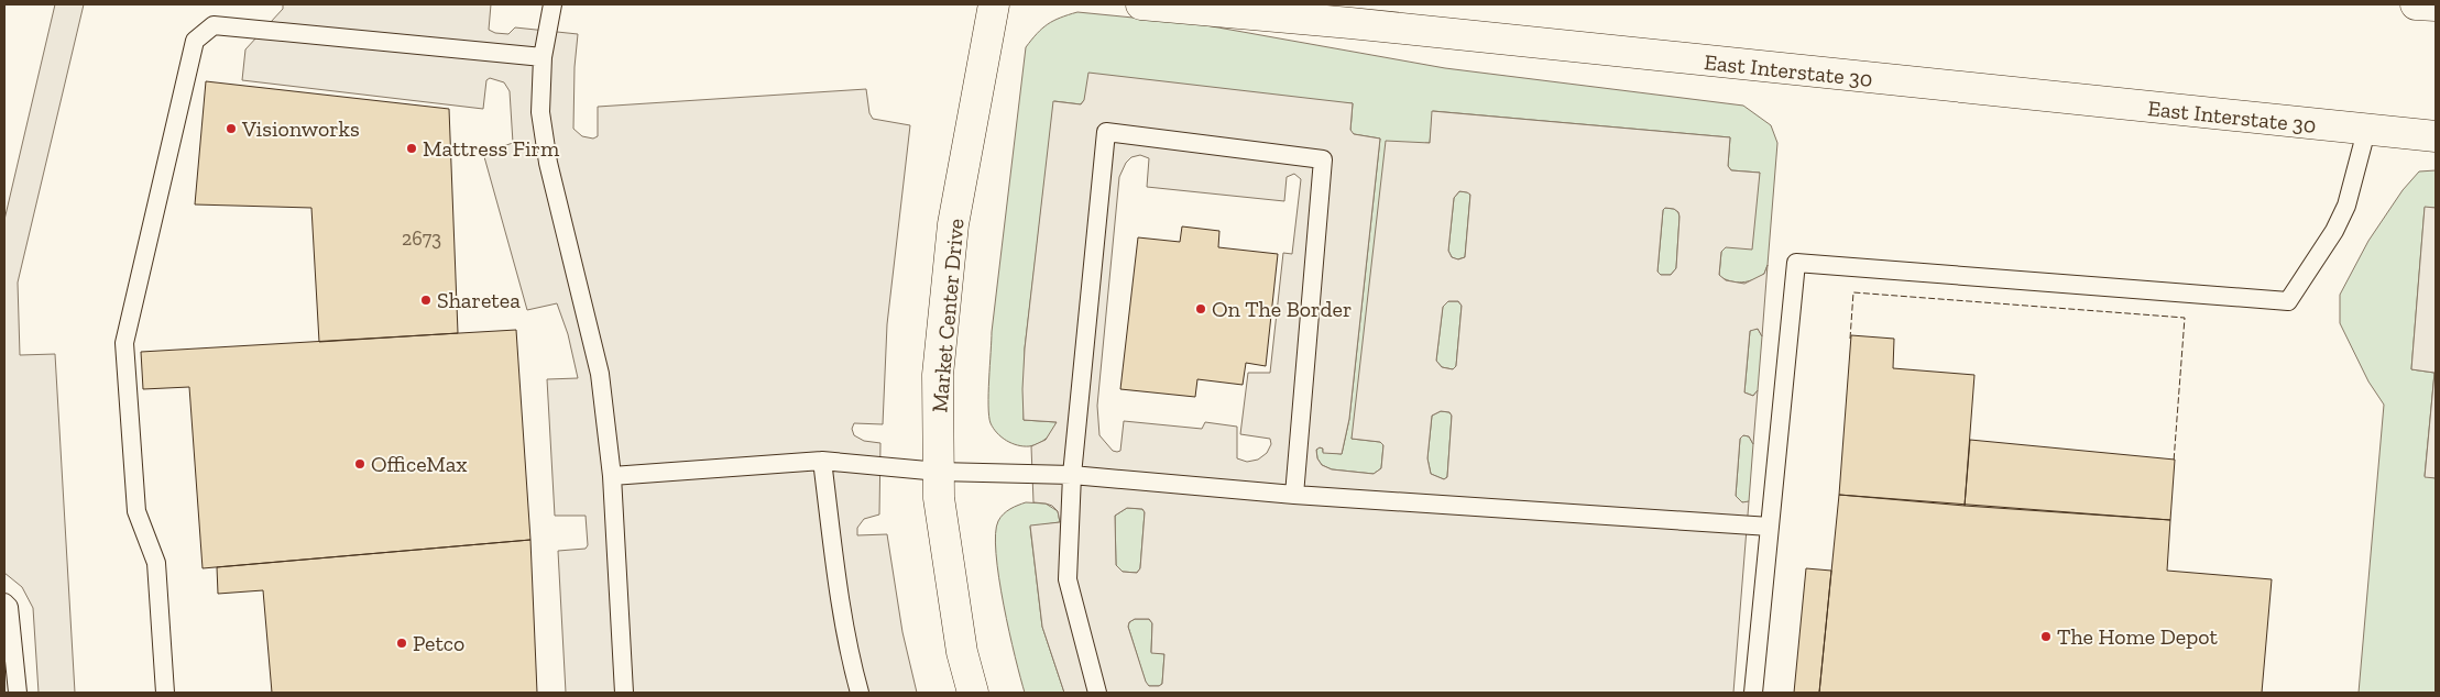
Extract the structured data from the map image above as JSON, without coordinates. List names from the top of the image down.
{
  "streets": {
    "main road": ["East Interstate 30", "Market Center Drive"]
  },
  "places": [
    "Visionworks",
    "Mattress Firm",
    "Sharetea",
    "On The Border",
    "OfficeMax",
    "The Home Depot",
    "Petco"
  ],
  "house_numbers": ["2673"]
}
